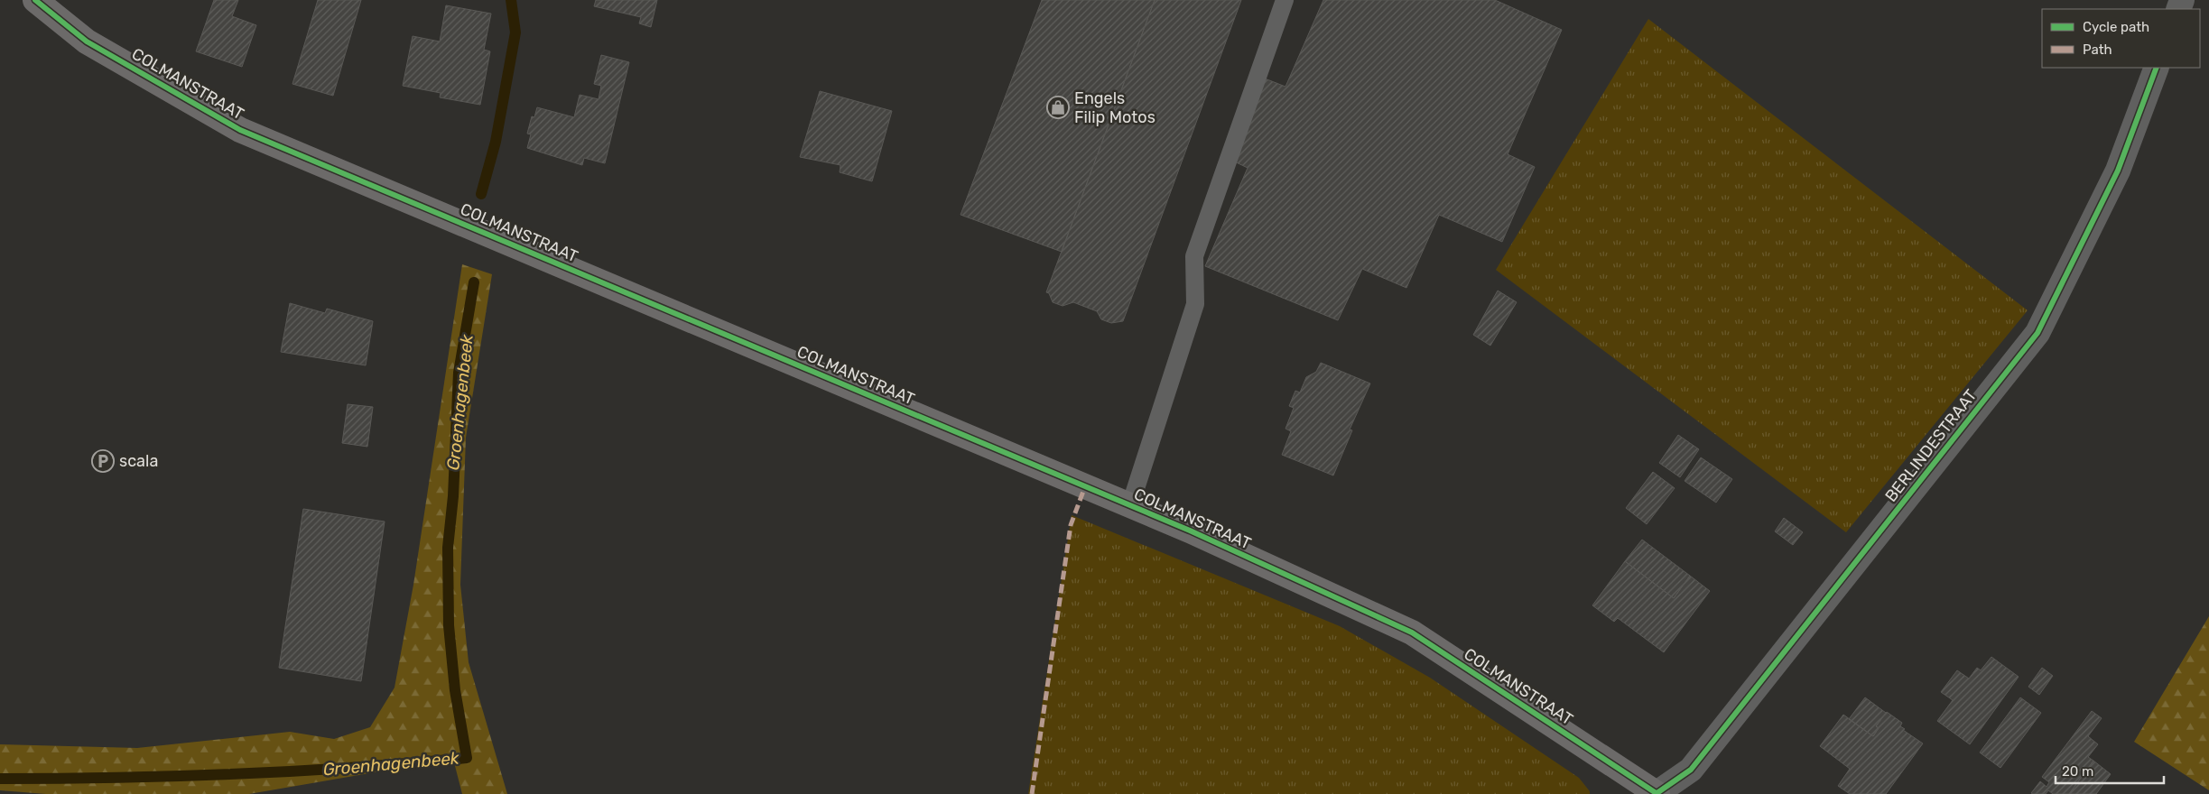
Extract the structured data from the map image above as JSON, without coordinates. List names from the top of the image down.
{
  "streets": {
    "main road": ["COLMANSTRAAT"],
    "street": ["BERLINDESTRAAT"]
  },
  "crossings": [
    ["COLMANSTRAAT", "BERLINDESTRAAT"]
  ],
  "water": ["Groenhagenbeek"],
  "places": {
    "shop": ["Engels Filip Motos"],
    "parking": ["scala"]
  },
  "legend": ["Cycle path", "Path"],
  "scale_bar": "20 m"
}
